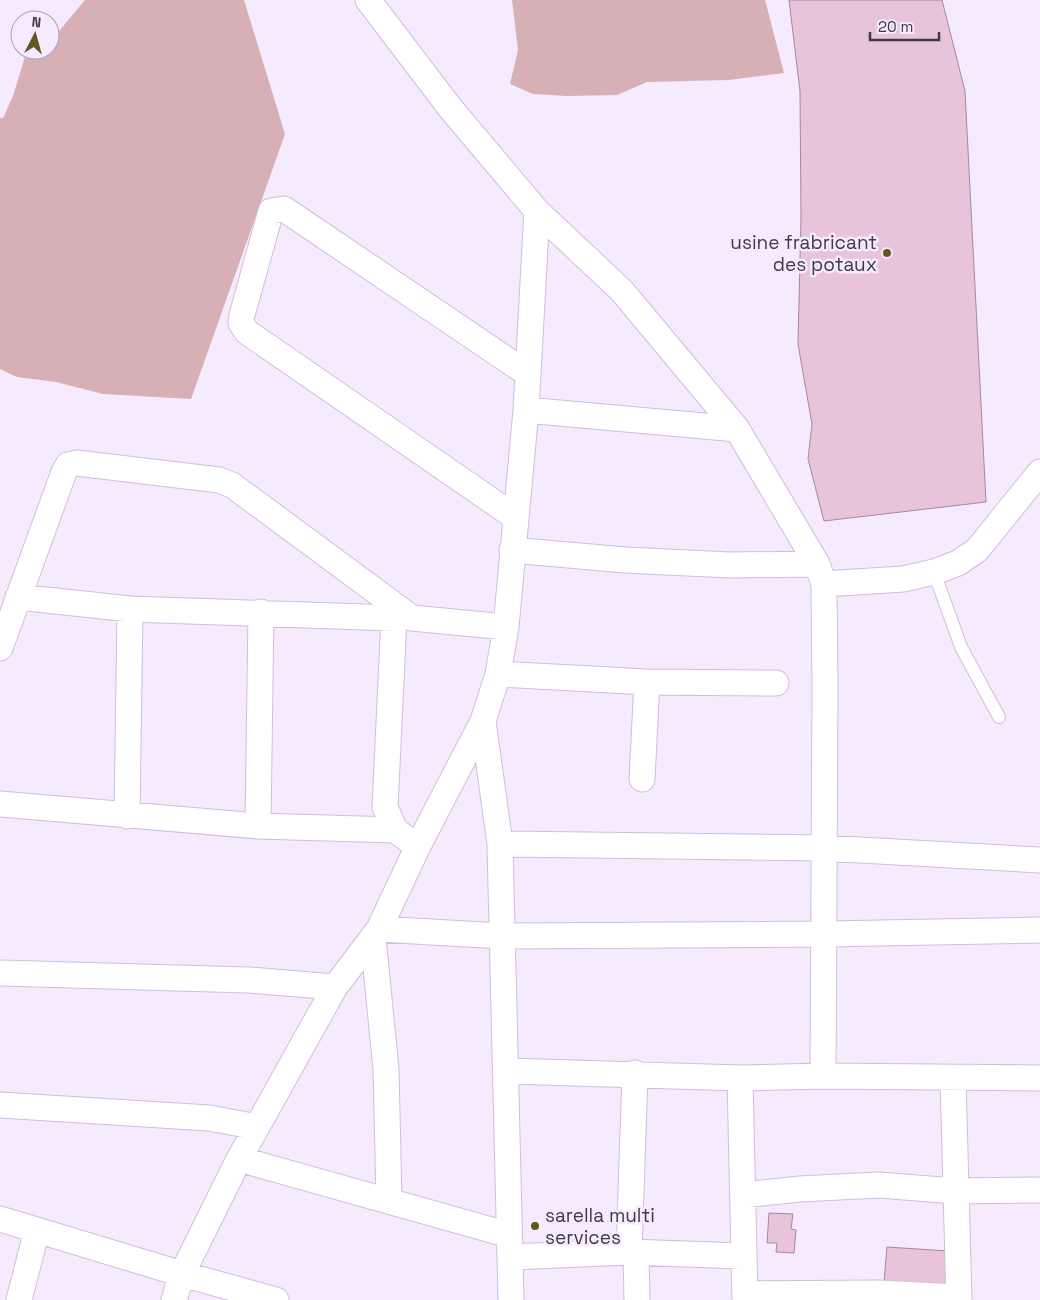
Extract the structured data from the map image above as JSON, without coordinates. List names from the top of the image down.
{
  "places": ["usine frabricant des potaux", "sarella multi services"],
  "scale_bar": "20 m",
  "north": "top"
}
